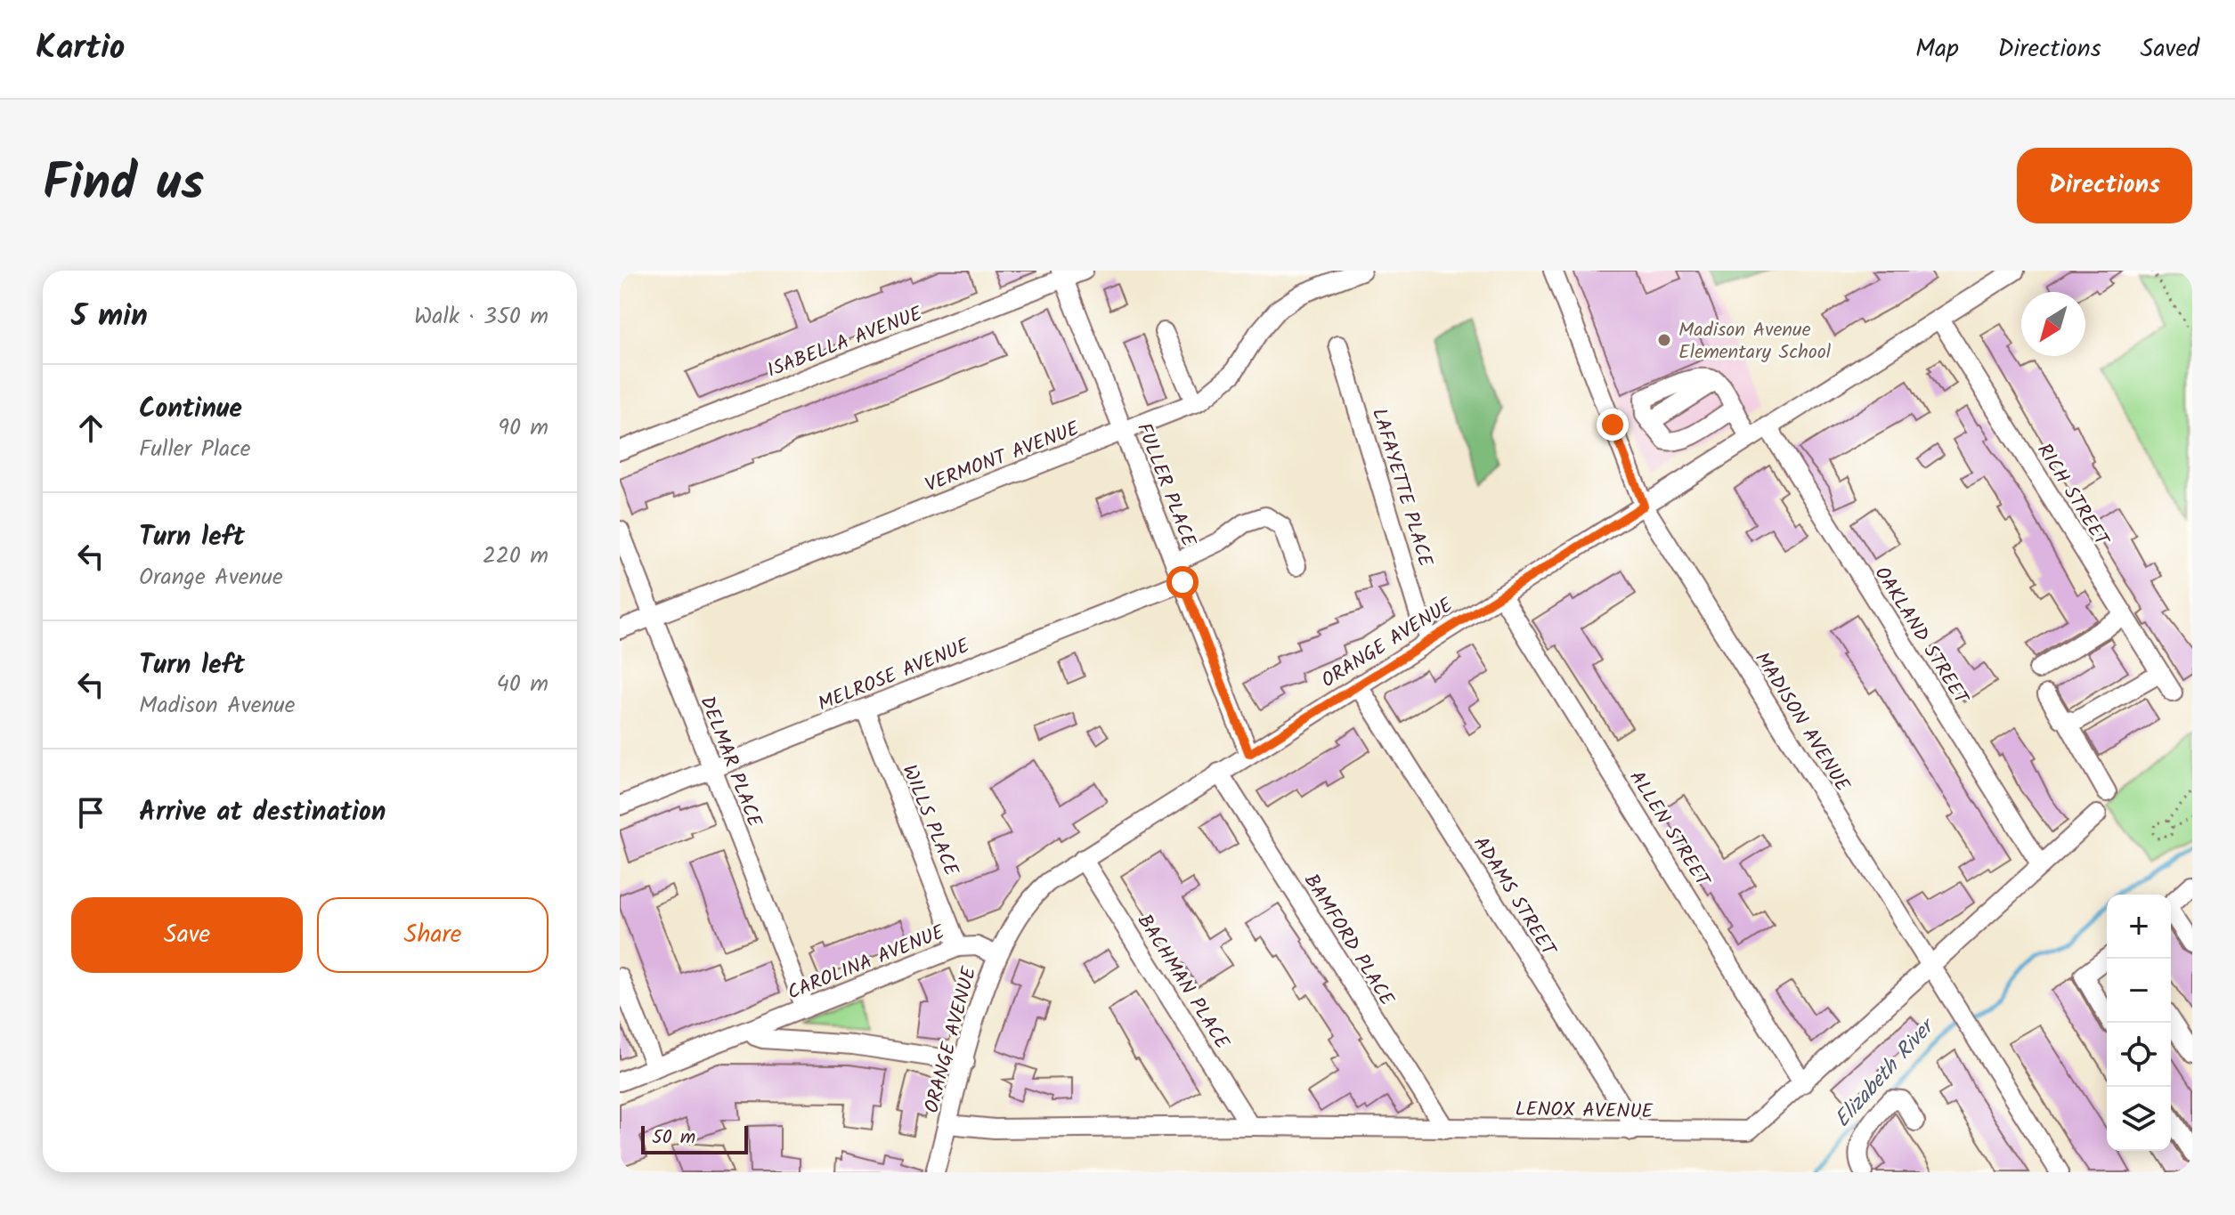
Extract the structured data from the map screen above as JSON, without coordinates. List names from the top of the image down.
{
  "streets": {
    "street": [
      "ISABELLA AVENUE",
      "VERMONT AVENUE",
      "FULLER PLACE",
      "LAFAYETTE PLACE",
      "RICH STREET",
      "OAKLAND STREET",
      "ORANGE AVENUE",
      "MELROSE AVENUE",
      "MADISON AVENUE",
      "DELMAR PLACE",
      "WILLS PLACE",
      "ALLEN STREET",
      "ADAMS STREET",
      "BAMFORD PLACE",
      "CAROLINA AVENUE",
      "BACHMAN PLACE",
      "LENOX AVENUE"
    ]
  },
  "crossings": [
    ["ISABELLA AVENUE", "FULLER PLACE"],
    ["VERMONT AVENUE", "FULLER PLACE"],
    ["VERMONT AVENUE", "DELMAR PLACE"],
    ["FULLER PLACE", "ORANGE AVENUE"],
    ["FULLER PLACE", "MELROSE AVENUE"],
    ["LAFAYETTE PLACE", "ORANGE AVENUE"],
    ["RICH STREET", "ORANGE AVENUE"],
    ["OAKLAND STREET", "ORANGE AVENUE"],
    ["OAKLAND STREET", "LENOX AVENUE"],
    ["ORANGE AVENUE", "MADISON AVENUE"],
    ["ORANGE AVENUE", "ALLEN STREET"],
    ["ORANGE AVENUE", "ADAMS STREET"],
    ["ORANGE AVENUE", "BAMFORD PLACE"],
    ["ORANGE AVENUE", "CAROLINA AVENUE"],
    ["ORANGE AVENUE", "BACHMAN PLACE"],
    ["ORANGE AVENUE", "LENOX AVENUE"],
    ["MELROSE AVENUE", "DELMAR PLACE"],
    ["MELROSE AVENUE", "WILLS PLACE"],
    ["MADISON AVENUE", "LENOX AVENUE"],
    ["DELMAR PLACE", "CAROLINA AVENUE"],
    ["WILLS PLACE", "CAROLINA AVENUE"],
    ["ALLEN STREET", "LENOX AVENUE"],
    ["ADAMS STREET", "LENOX AVENUE"],
    ["BAMFORD PLACE", "LENOX AVENUE"],
    ["BACHMAN PLACE", "LENOX AVENUE"]
  ],
  "water": ["Elizabeth River"],
  "places": ["Madison Avenue Elementary School"],
  "scale_bar": "50 m",
  "north": "bottom left",
  "page": {
    "header": "Kartio",
    "nav": ["Map", "Directions", "Saved"],
    "title": "Find us",
    "buttons": [
      "Directions",
      ["Save", "Share"]
    ],
    "heading": ["5 min", "Walk · 350 m"],
    "list": [
      ["Continue", "Fuller Place", "90 m"],
      ["Turn left", "Orange Avenue", "220 m"],
      ["Turn left", "Madison Avenue", "40 m"],
      "Arrive at destination"
    ],
    "map_buttons": ["+", "−"],
    "scale": "50 m"
  }
}
